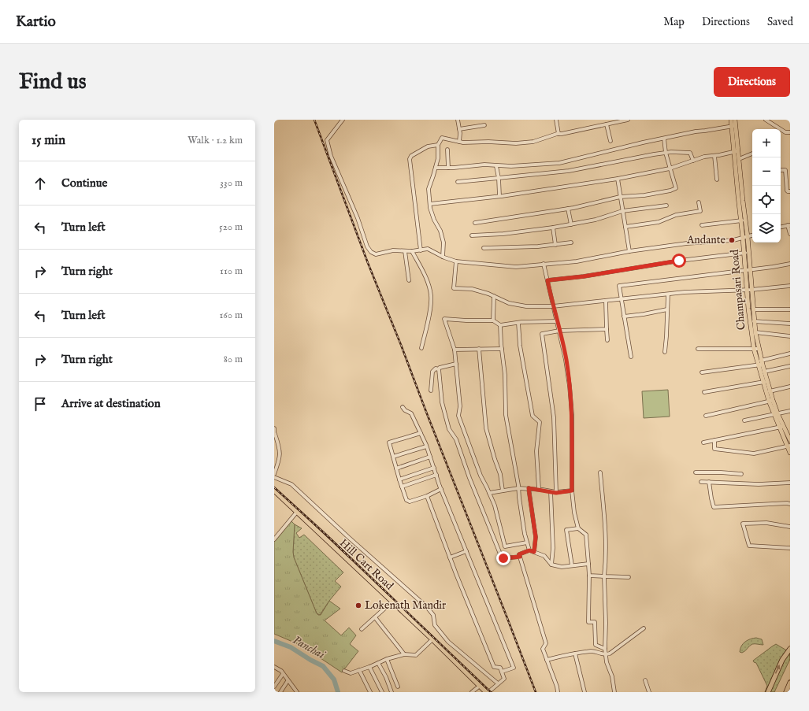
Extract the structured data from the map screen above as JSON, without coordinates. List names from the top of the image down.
{
  "streets": {
    "highway": ["Hill Cart Road"],
    "main road": ["Champasari Road"]
  },
  "water": ["Panchai"],
  "places": ["Andante", "Lokenath Mandir"],
  "page": {
    "header": "Kartio",
    "nav": ["Map", "Directions", "Saved"],
    "buttons": "Directions",
    "title": "Find us",
    "heading": ["15 min", "Walk · 1.2 km"],
    "map_buttons": ["+", "−"],
    "list": [
      ["Continue", "330 m"],
      ["Turn left", "520 m"],
      ["Turn right", "110 m"],
      ["Turn left", "160 m"],
      ["Turn right", "80 m"],
      "Arrive at destination"
    ]
  }
}
